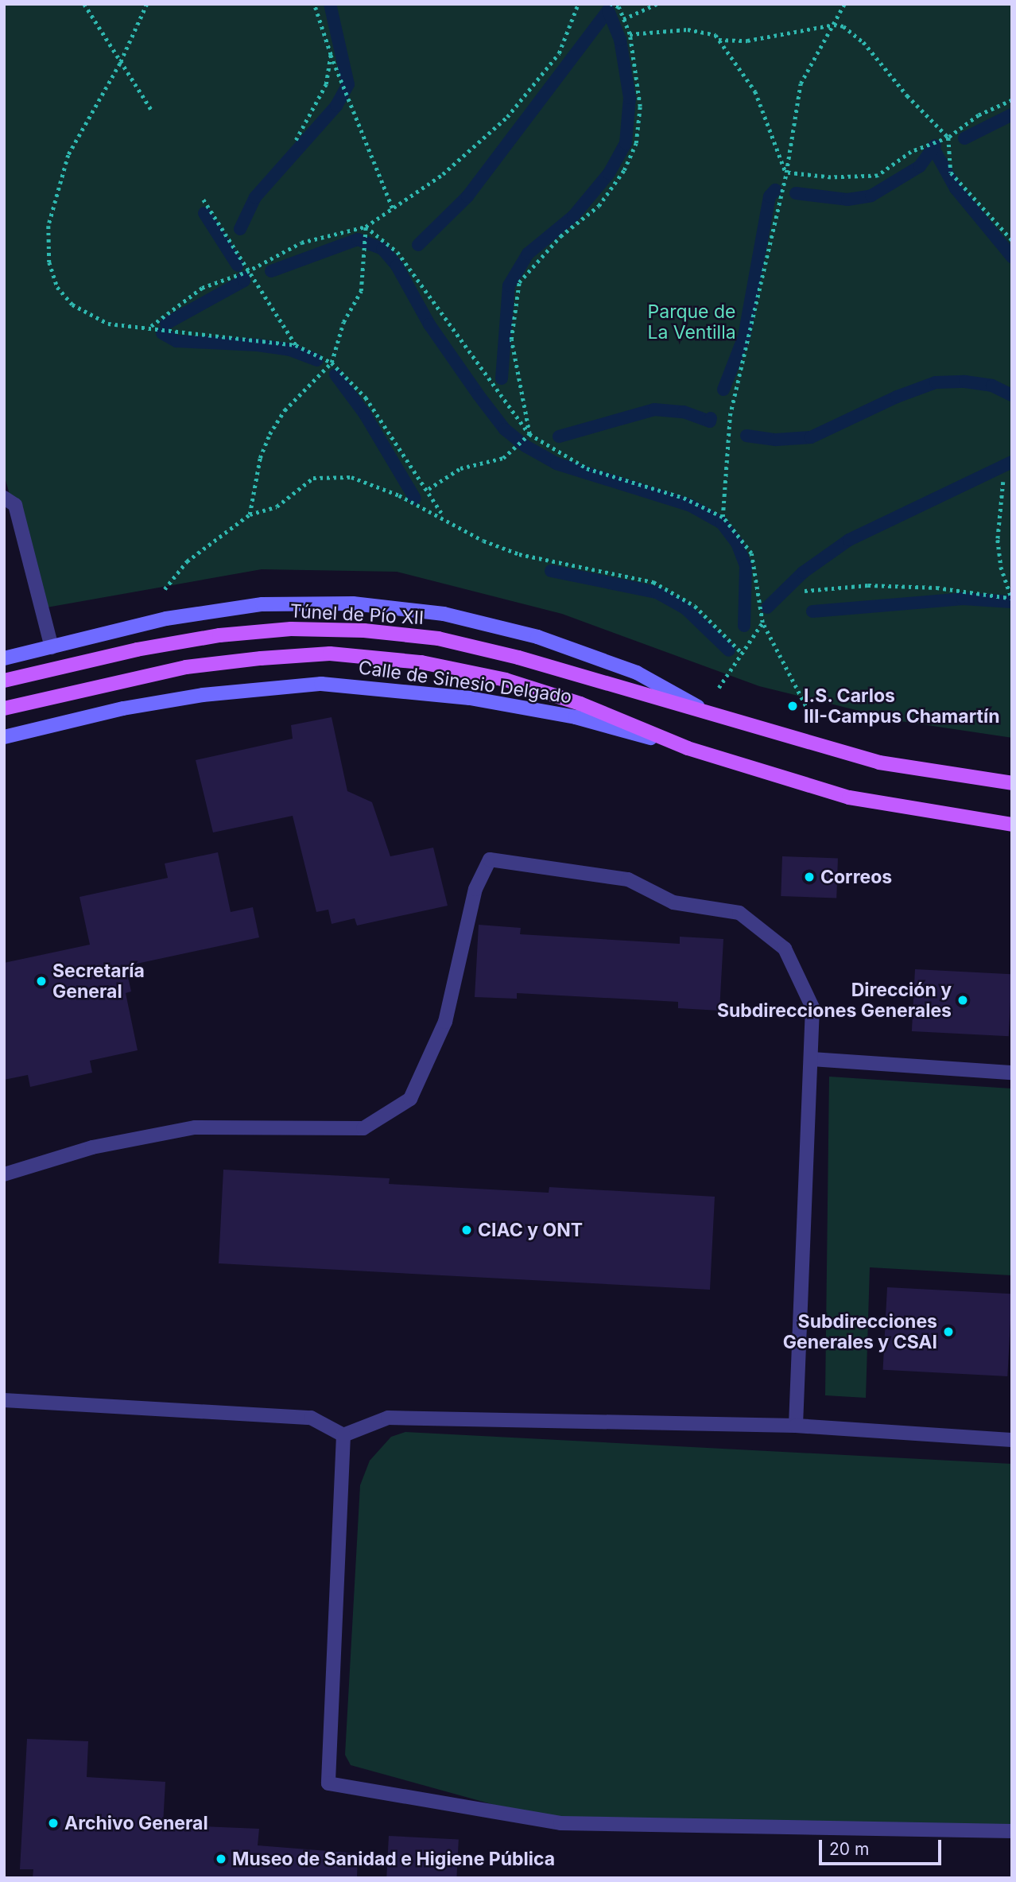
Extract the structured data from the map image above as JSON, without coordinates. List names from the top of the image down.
{
  "streets": {
    "main road": ["Túnel de Pío XII", "Calle de Sinesio Delgado"]
  },
  "parks": ["Parque de La Ventilla"],
  "places": [
    "I.S. Carlos III-Campus Chamartín",
    "Correos",
    "Secretaría General",
    "Dirección y Subdirecciones Generales",
    "CIAC y ONT",
    "Subdirecciones Generales y CSAI",
    "Archivo General",
    "Museo de Sanidad e Higiene Pública"
  ],
  "scale_bar": "20 m"
}
